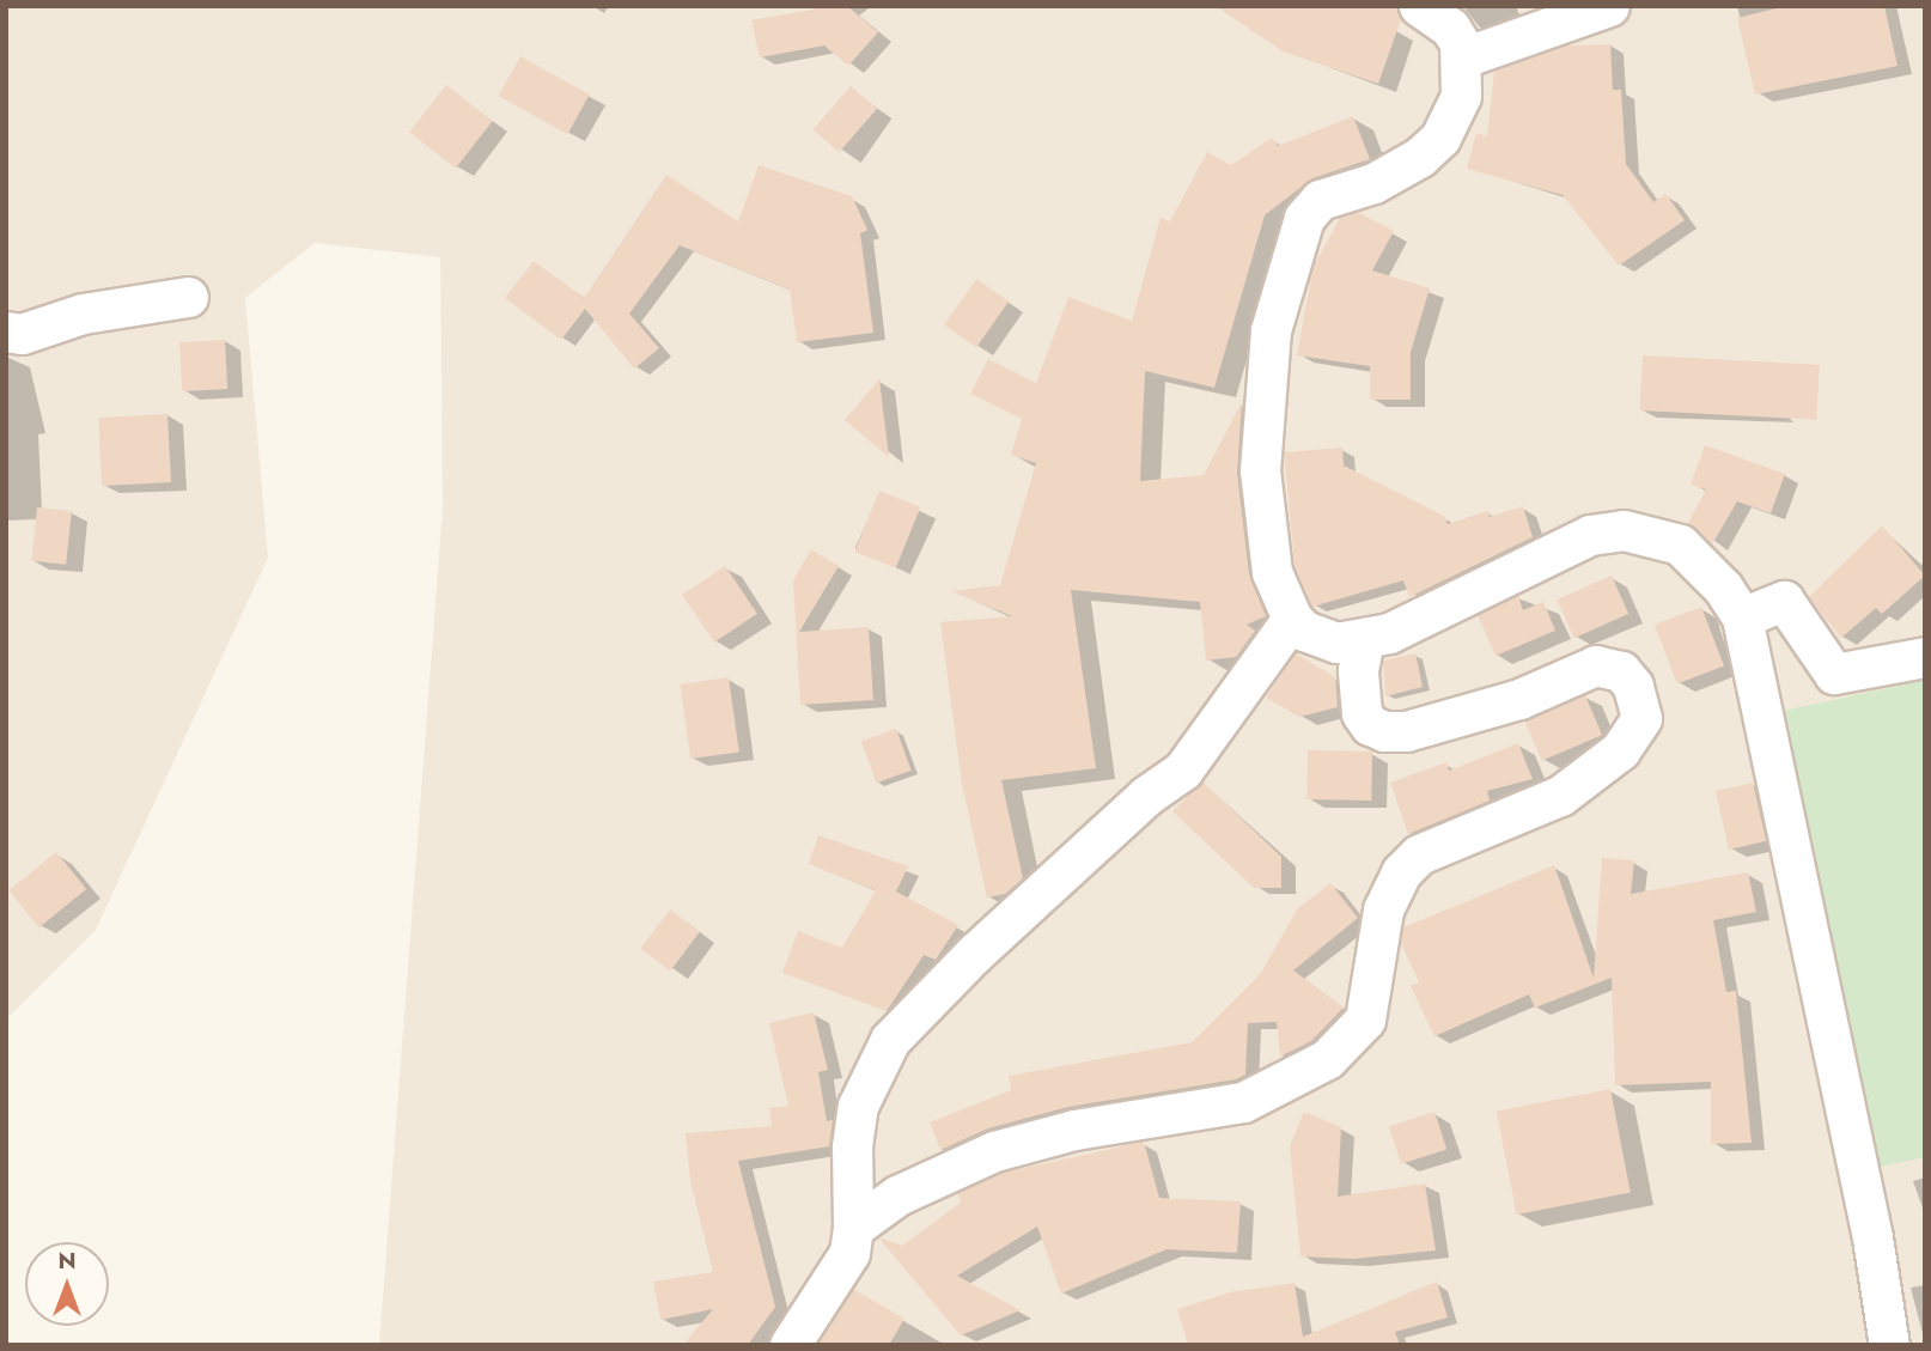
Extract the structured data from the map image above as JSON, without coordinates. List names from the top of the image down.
{
  "north": "top"
}
